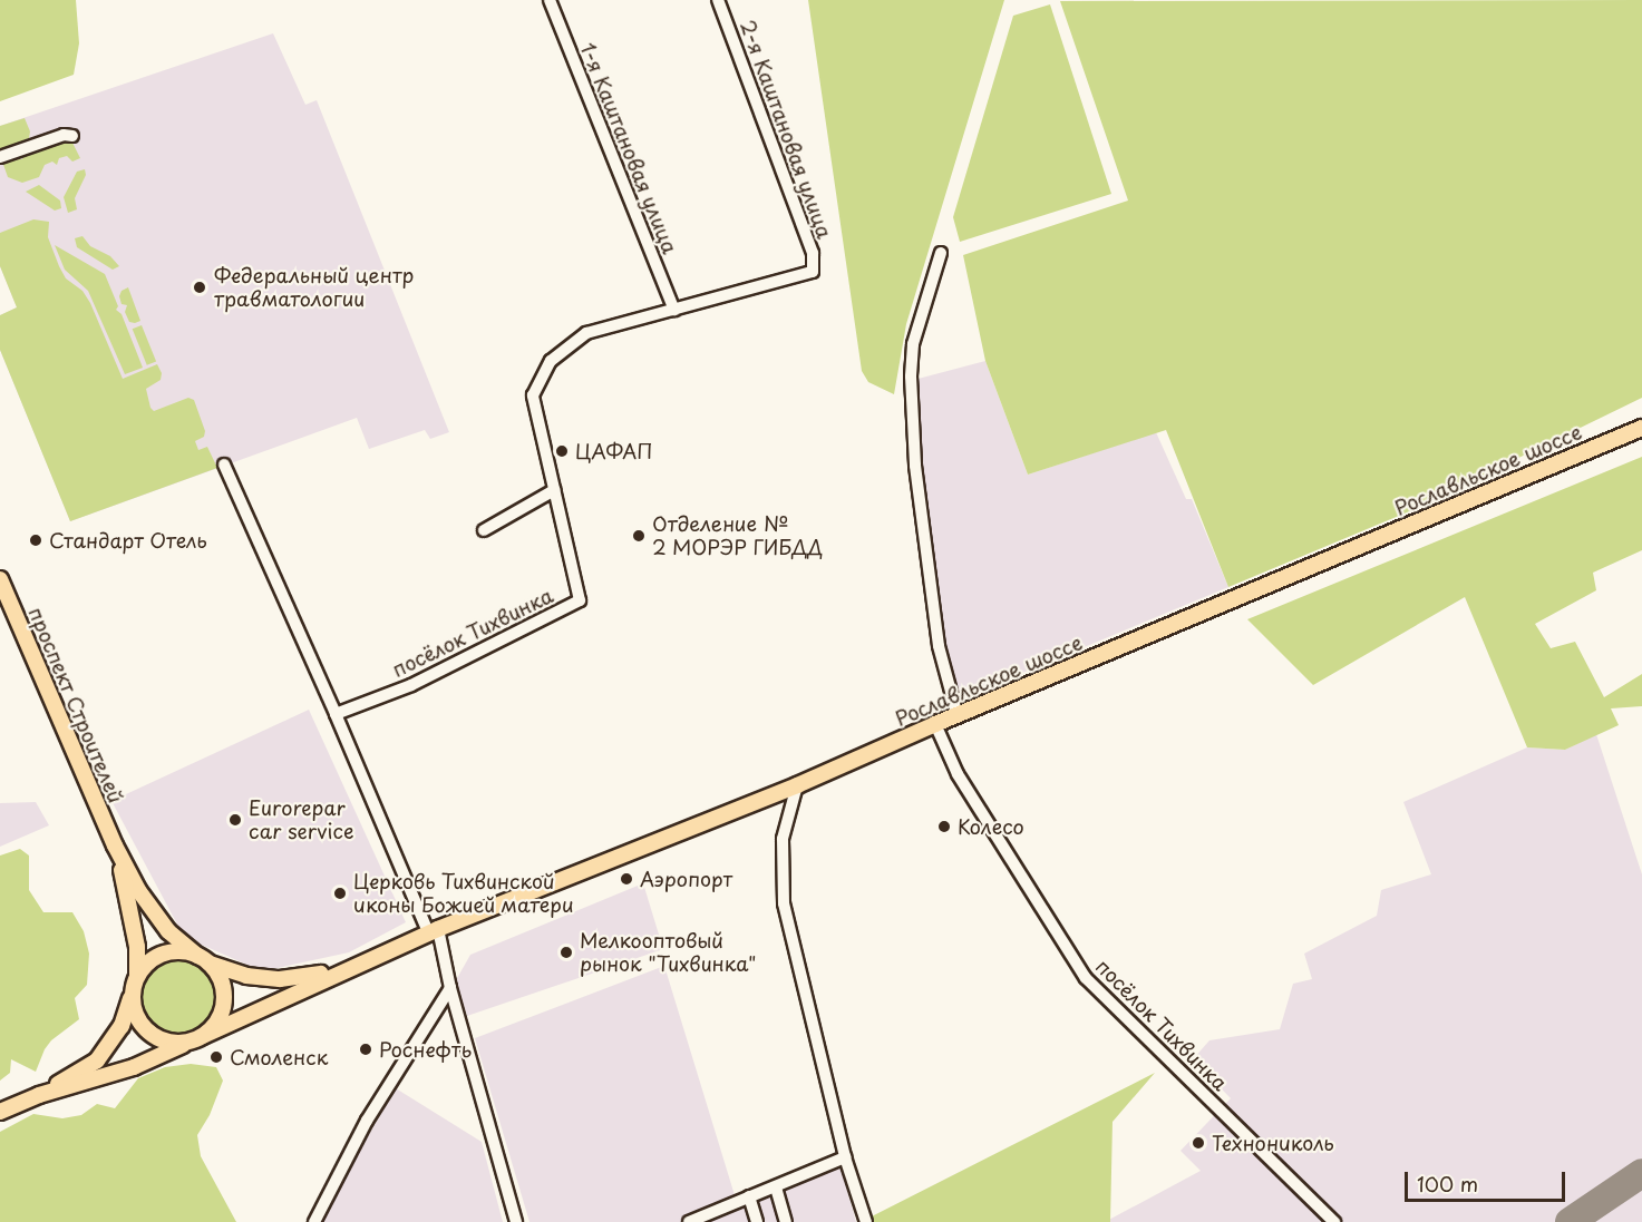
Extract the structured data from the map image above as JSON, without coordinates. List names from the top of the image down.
{
  "streets": {
    "main road": ["Рославльское шоссе", "проспект Строителей"],
    "street": ["2-я Каштановая улица", "1-я Каштановая улица", "посёлок Тихвинка"]
  },
  "crossings": [
    ["2-я Каштановая улица", "посёлок Тихвинка"],
    ["1-я Каштановая улица", "посёлок Тихвинка"],
    ["Рославльское шоссе", "посёлок Тихвинка"],
    ["Рославльское шоссе", "проспект Строителей"]
  ],
  "places": [
    "Федеральный центр травматологии",
    "ЦАФАП",
    "Отделение № 2 МОРЭР ГИБДД",
    "Стандарт Отель",
    "Eurorepar car service",
    "Колесо",
    "Аэропорт",
    "Церковь Тихвинской иконы Божией матери",
    "Мелкооптовый рынок \"Тихвинка\"",
    "Роснефть",
    "Смоленск",
    "Технониколь"
  ],
  "scale_bar": "100 m"
}
